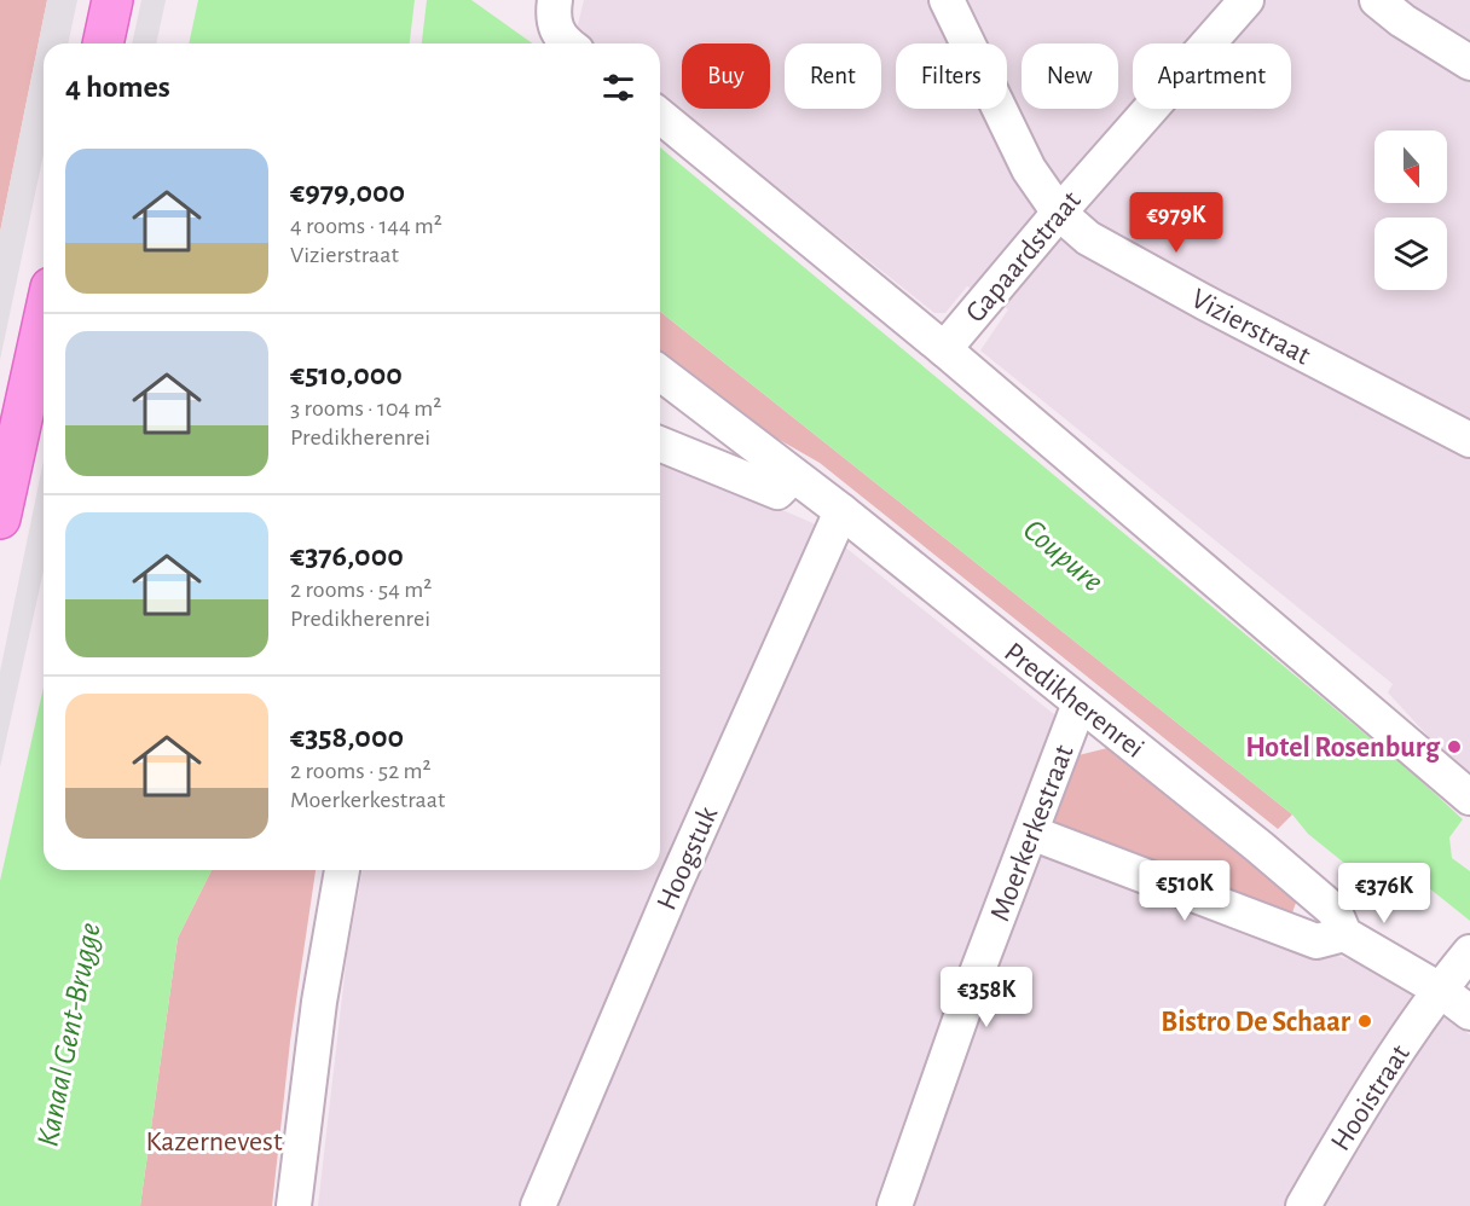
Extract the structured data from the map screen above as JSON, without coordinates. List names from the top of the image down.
{
  "streets": {
    "street": [
      "Gapaardstraat",
      "Vizierstraat",
      "Predikherenrei",
      "Moerkerkestraat",
      "Hoogstuk",
      "Hooistraat"
    ]
  },
  "crossings": [
    ["Gapaardstraat", "Vizierstraat"],
    ["Predikherenrei", "Moerkerkestraat"],
    ["Predikherenrei", "Hoogstuk"],
    ["Predikherenrei", "Hooistraat"]
  ],
  "water": ["Coupure", "Kanaal Gent-Brugge"],
  "parks": ["Kazernevest"],
  "places": ["Hotel Rosenburg", "Bistro De Schaar"],
  "north": "bottom",
  "page": {
    "chip": [
      "Buy",
      "Rent",
      "Filters",
      "New",
      "Apartment"
    ],
    "heading": "4 homes",
    "list": [
      {
        "name": "€979,000",
        "note": "4 rooms · 144 m² · Vizierstraat"
      },
      {
        "name": "€510,000",
        "note": "3 rooms · 104 m² · Predikherenrei"
      },
      {
        "name": "€376,000",
        "note": "2 rooms · 54 m² · Predikherenrei"
      },
      {
        "name": "€358,000",
        "note": "2 rooms · 52 m² · Moerkerkestraat"
      }
    ],
    "price": [
      "€979K",
      "€510K",
      "€376K",
      "€358K"
    ]
  }
}
